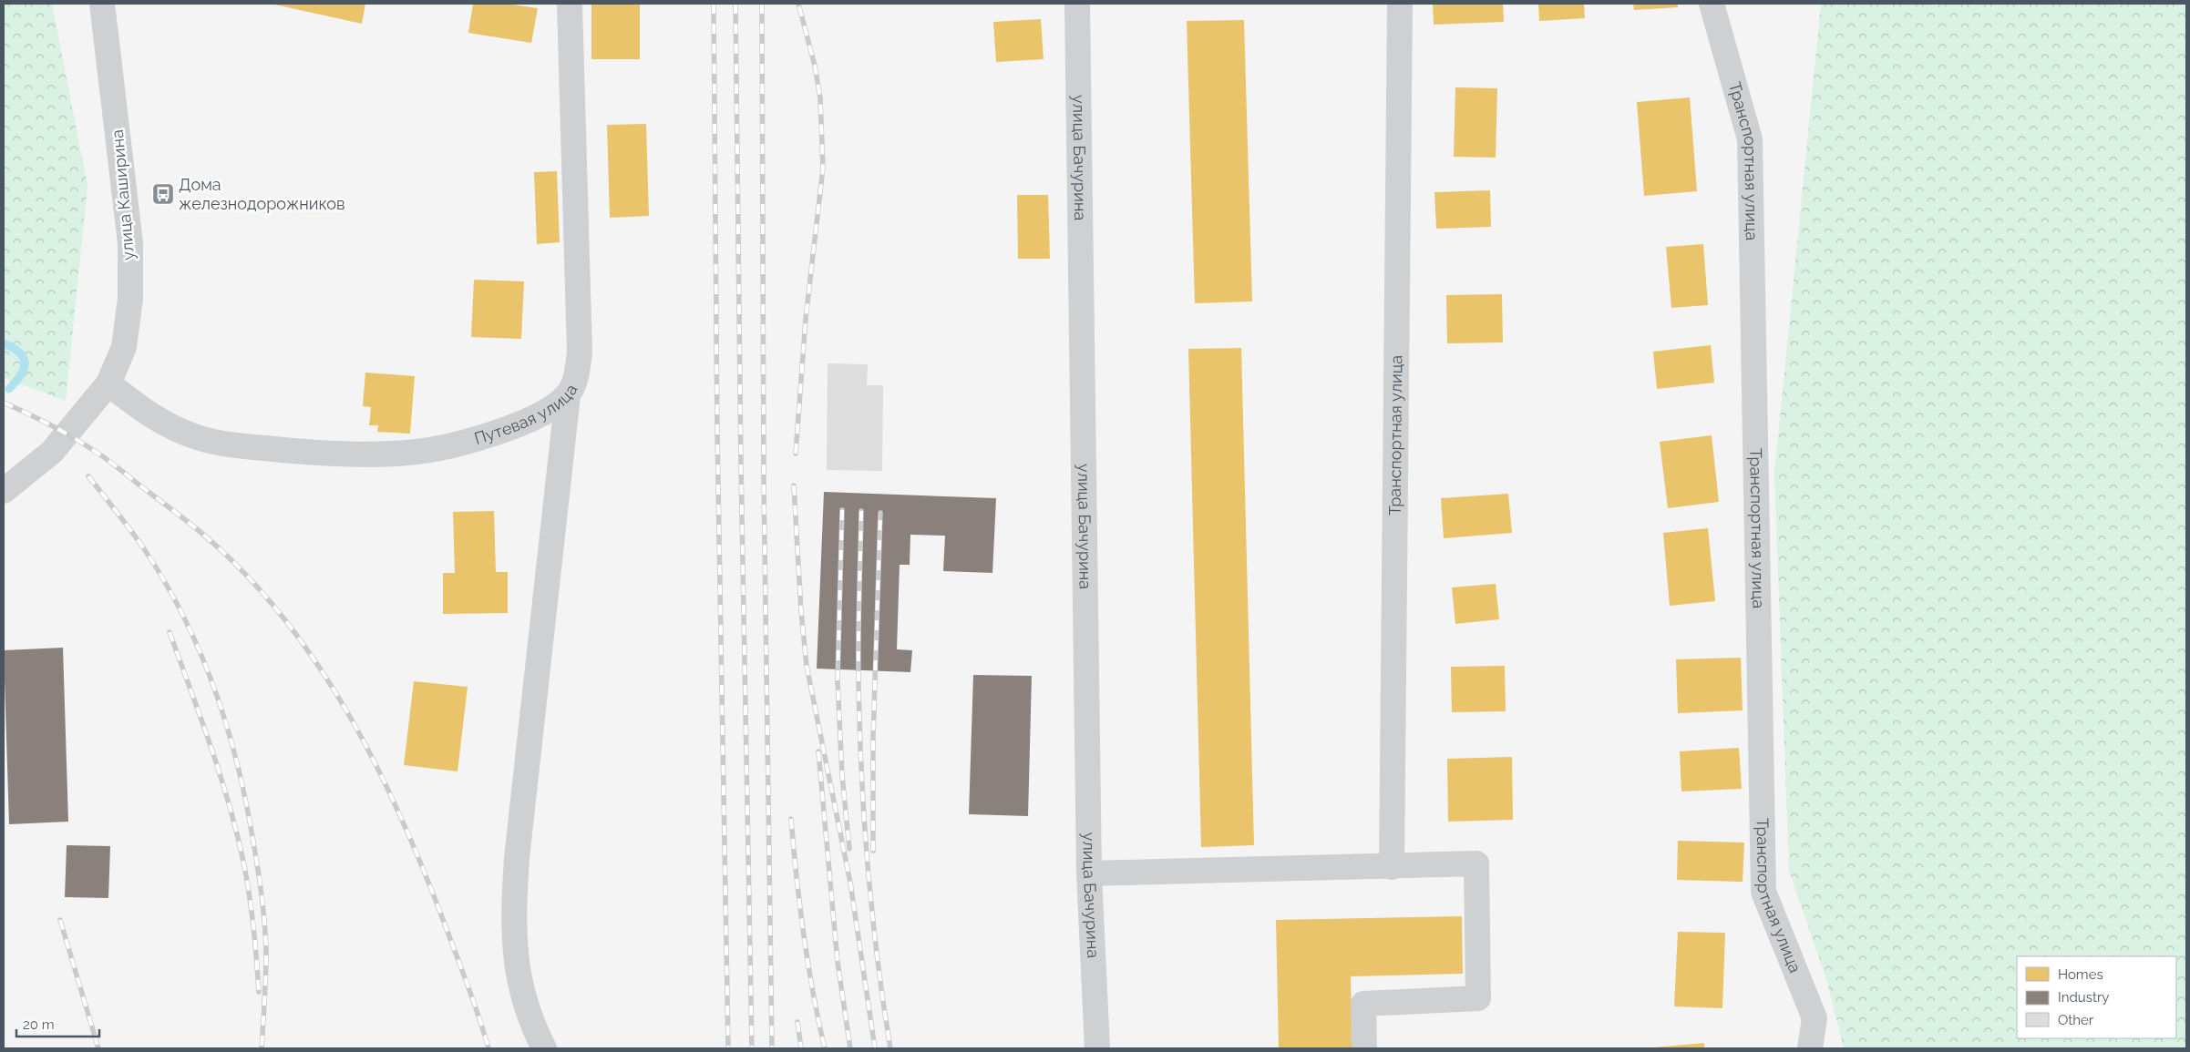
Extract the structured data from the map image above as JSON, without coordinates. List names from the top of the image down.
{
  "streets": {
    "street": [
      "улица Бачурина",
      "Транспортная улица",
      "улица Каширина",
      "Путевая улица"
    ]
  },
  "crossings": [
    ["улица Каширина", "Путевая улица"]
  ],
  "places": {
    "bus stop": ["Дома железнодорожников"]
  },
  "legend": ["Homes", "Industry", "Other"],
  "scale_bar": "20 m"
}
